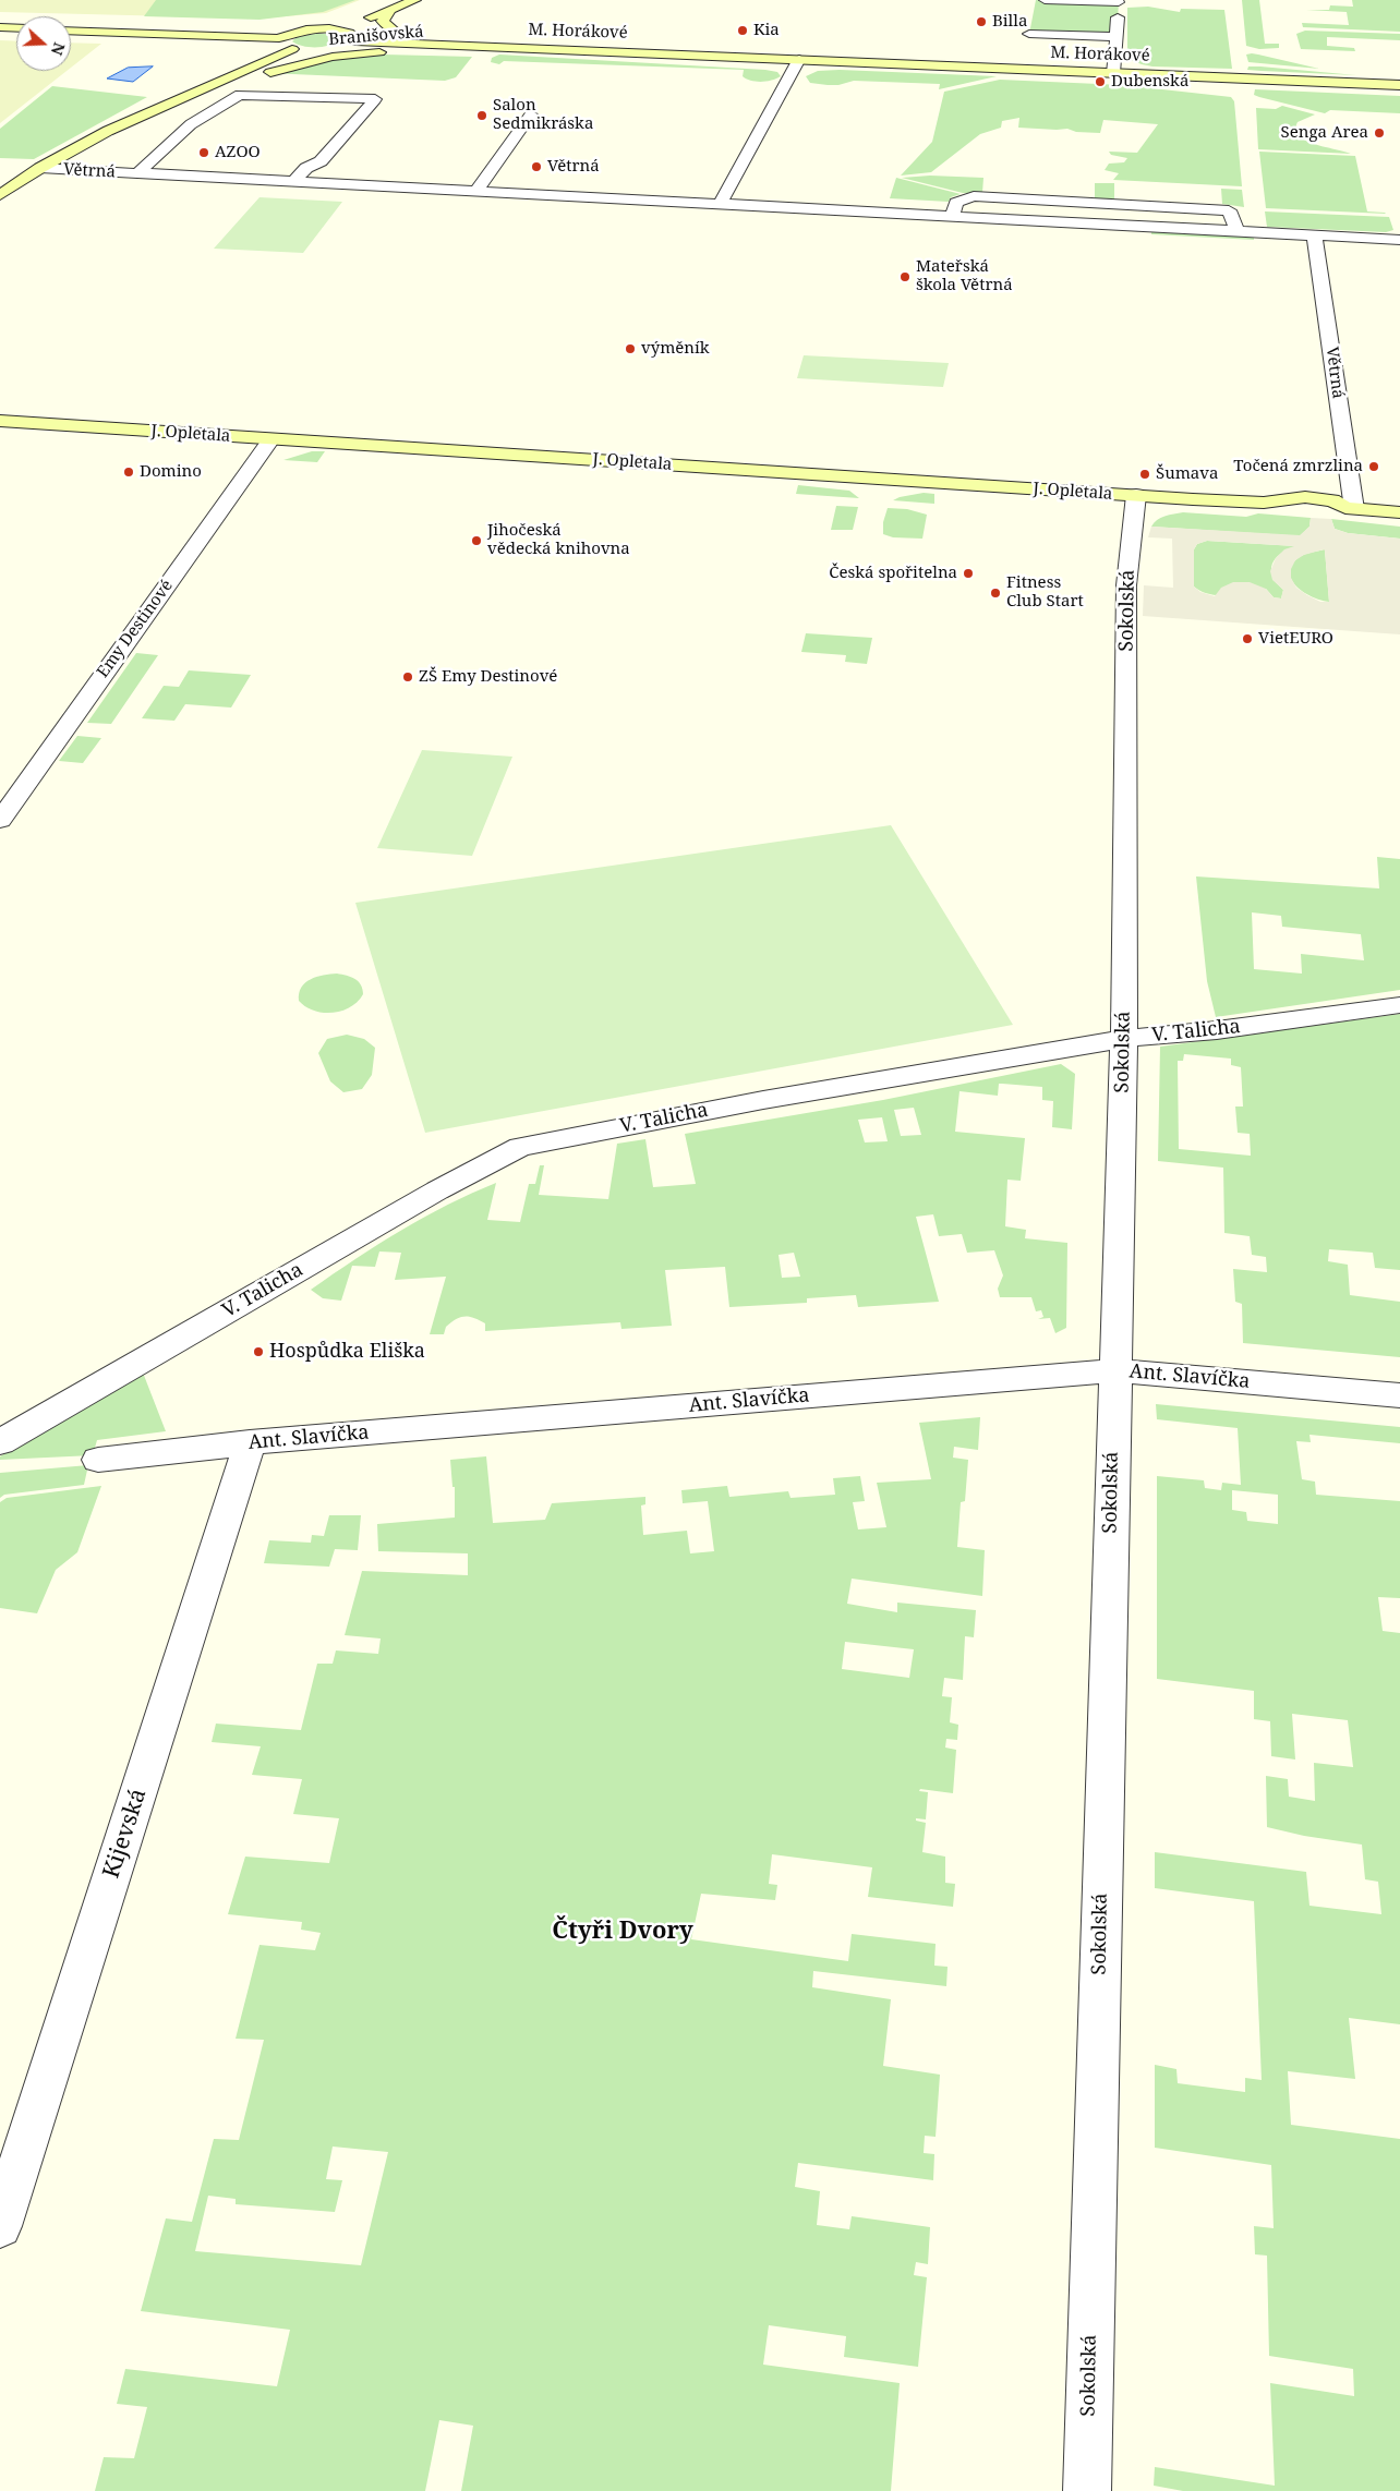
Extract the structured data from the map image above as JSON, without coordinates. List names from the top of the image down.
{
  "streets": {
    "street": [
      "M. Horákové",
      "Branišovská",
      "Větrná",
      "J. Opletala",
      "Sokolská",
      "Emy Destinové",
      "V. Talicha",
      "Ant. Slavíčka",
      "Kijevská"
    ]
  },
  "crossings": [
    ["M. Horákové", "Branišovská"],
    ["Branišovská", "Větrná"],
    ["Větrná", "J. Opletala"],
    ["J. Opletala", "Sokolská"],
    ["J. Opletala", "Emy Destinové"],
    ["Sokolská", "V. Talicha"],
    ["Sokolská", "Ant. Slavíčka"],
    ["Ant. Slavíčka", "Kijevská"]
  ],
  "districts": ["Čtyři Dvory"],
  "places": [
    "Billa",
    "Kia",
    "Dubenská",
    "Salon Sedmikráska",
    "Senga Area",
    "AZOO",
    "Větrná",
    "Mateřská škola Větrná",
    "výměník",
    "Točená zmrzlina",
    "Domino",
    "Šumava",
    "Jihočeská vědecká knihovna",
    "Česká spořitelna",
    "Fitness Club Start",
    "VietEURO",
    "ZŠ Emy Destinové",
    "Hospůdka Eliška"
  ],
  "north": "right"
}
